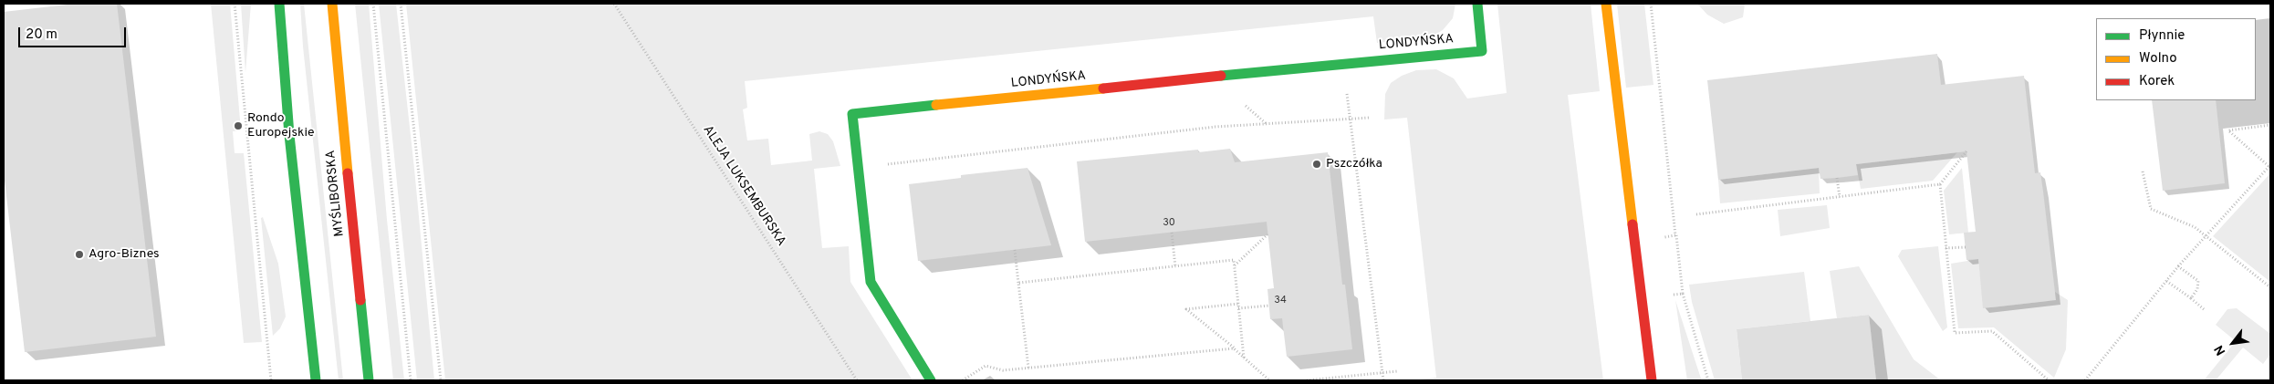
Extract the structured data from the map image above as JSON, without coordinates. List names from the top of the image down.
{
  "streets": {
    "street": ["LONDYŃSKA", "MYŚLIBORSKA"],
    "path": ["ALEJA LUKSEMBURSKA"]
  },
  "places": ["Rondo Europejskie", "Pszczółka", "Agro-Biznes"],
  "house_numbers": ["30", "34"],
  "legend": ["Płynnie", "Wolno", "Korek"],
  "scale_bar": "20 m",
  "north": "bottom left"
}
